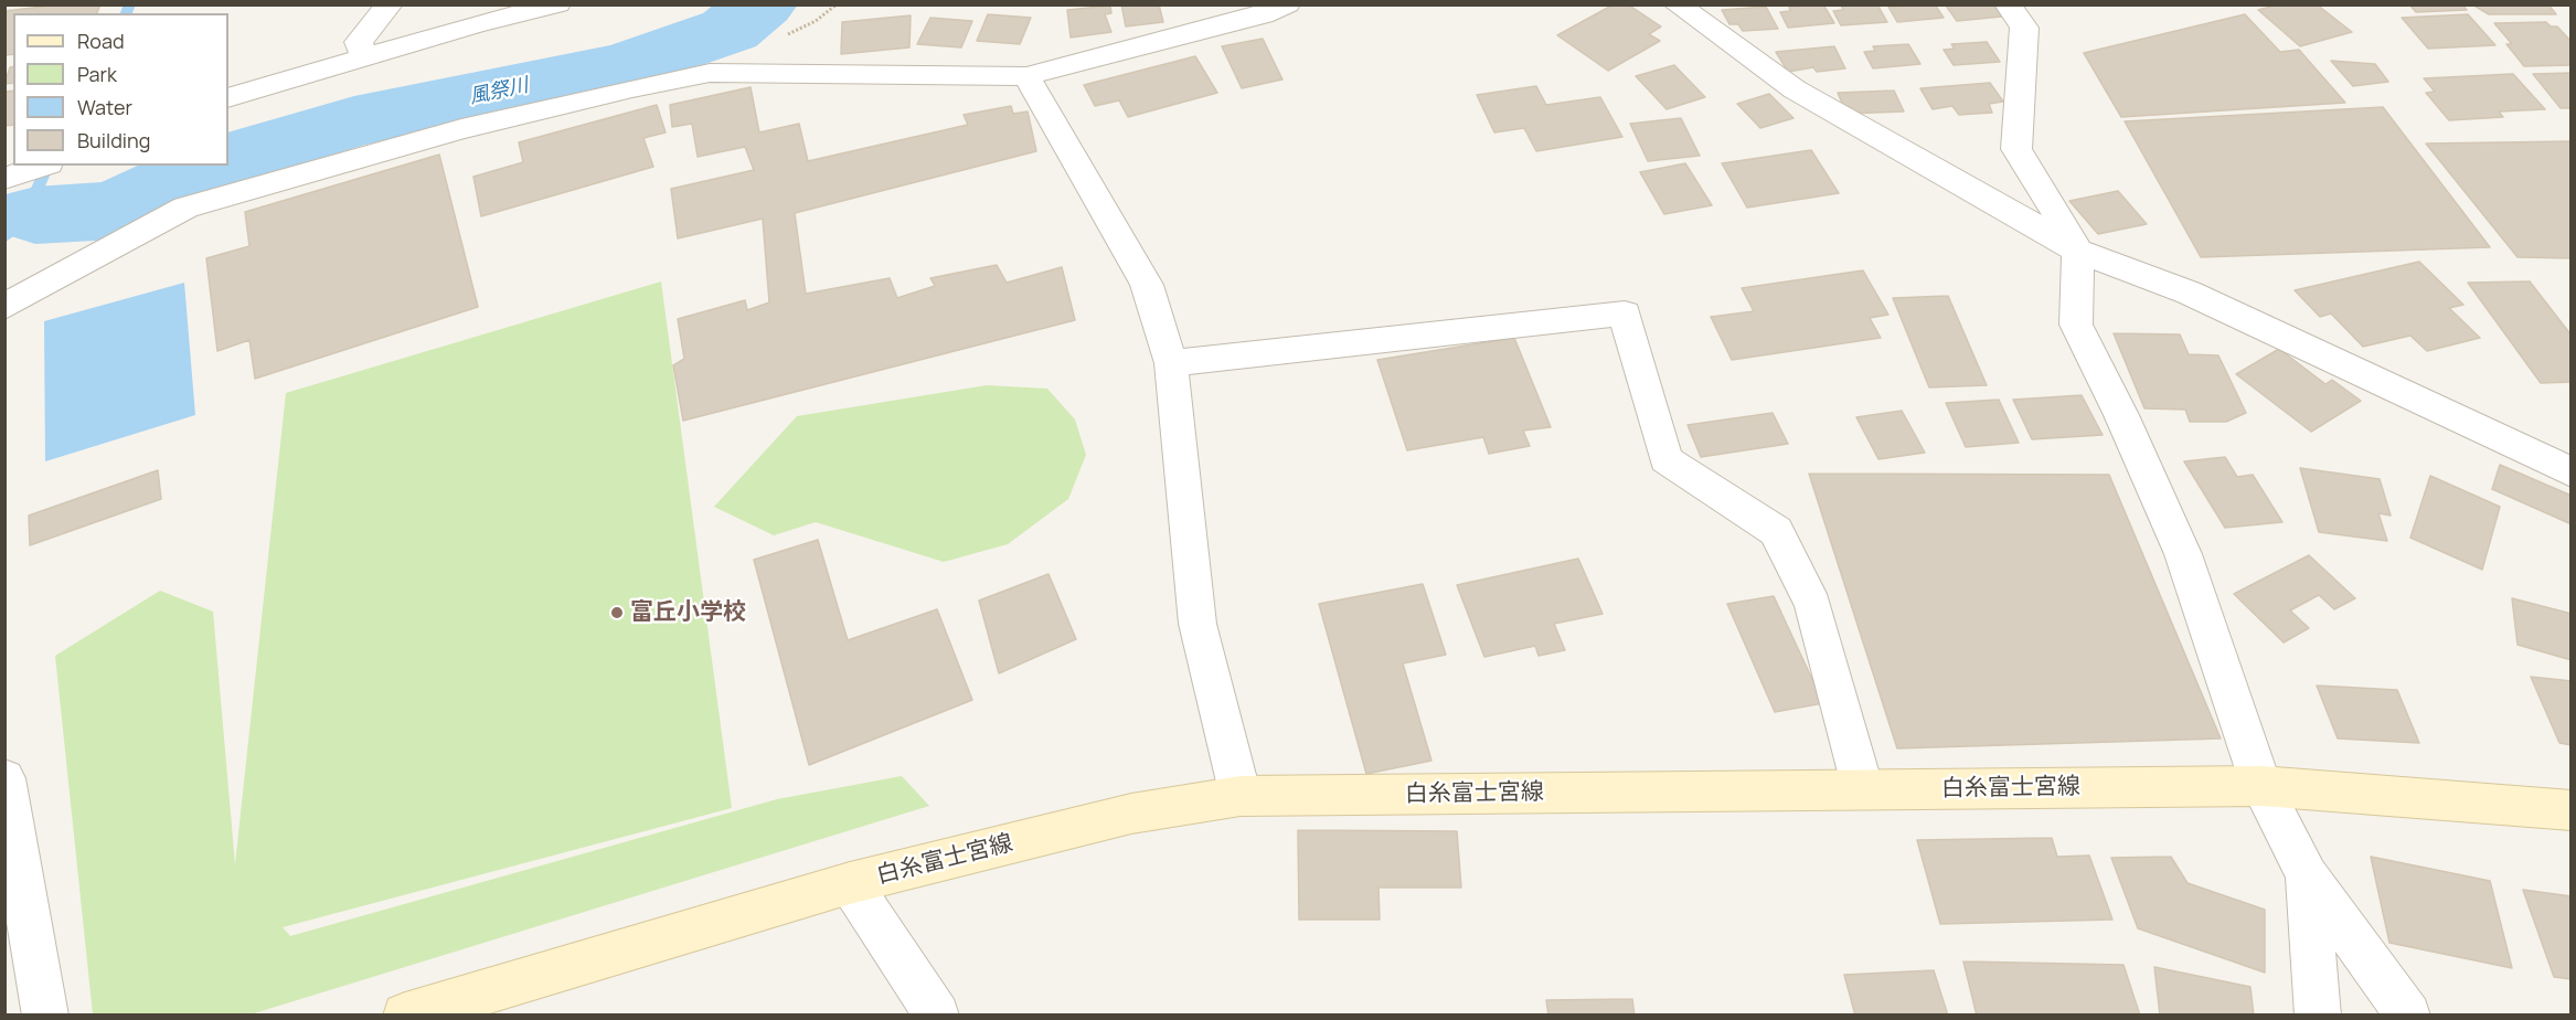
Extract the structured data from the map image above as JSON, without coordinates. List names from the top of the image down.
{
  "streets": {
    "main road": ["白糸富士宮線"]
  },
  "water": ["風祭川"],
  "places": ["富丘小学校"],
  "legend": [
    "Road",
    "Park",
    "Water",
    "Building"
  ]
}
